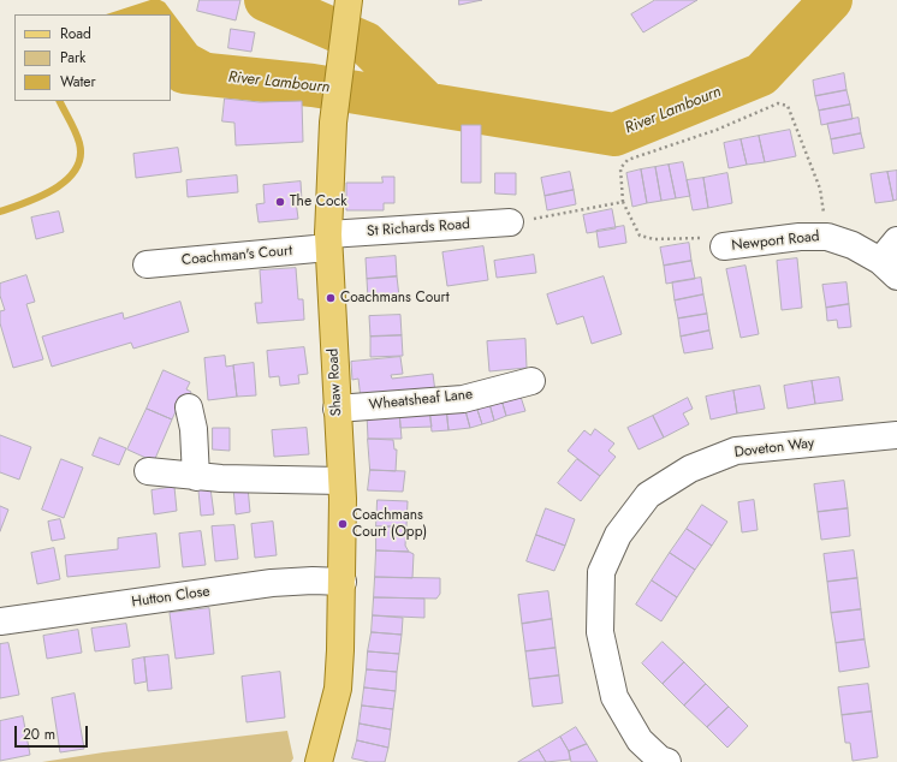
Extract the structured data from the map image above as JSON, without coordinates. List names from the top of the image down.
{
  "streets": {
    "main road": ["Shaw Road"],
    "street": [
      "St Richards Road",
      "Newport Road",
      "Coachman's Court",
      "Wheatsheaf Lane",
      "Doveton Way",
      "Hutton Close"
    ]
  },
  "crossings": [
    ["St Richards Road", "Coachman's Court"],
    ["St Richards Road", "Shaw Road"],
    ["Coachman's Court", "Shaw Road"],
    ["Shaw Road", "Wheatsheaf Lane"],
    ["Shaw Road", "Hutton Close"]
  ],
  "water": ["River Lambourn"],
  "places": ["The Cock", "Coachmans Court", "Coachmans Court (Opp)"],
  "legend": ["Road", "Park", "Water"],
  "scale_bar": "20 m"
}
